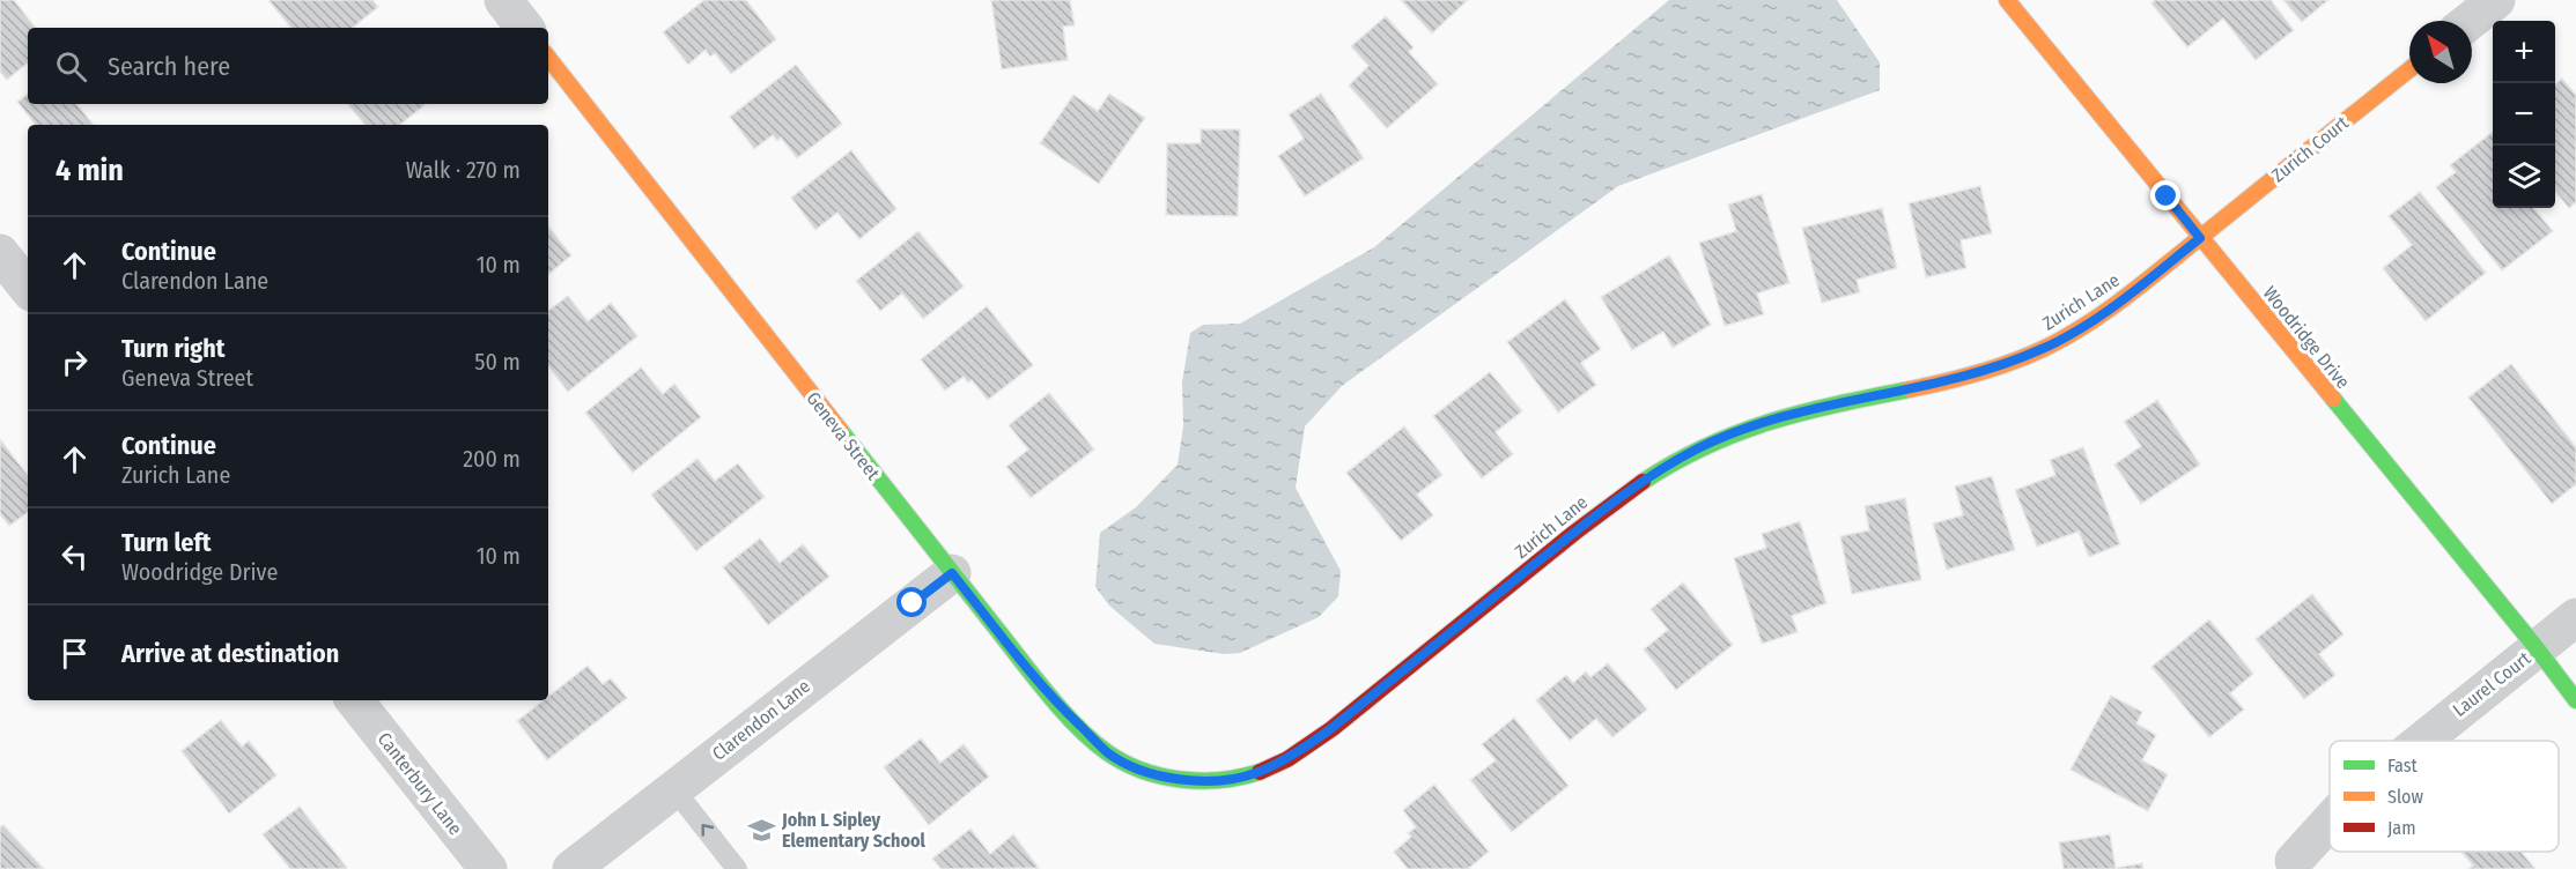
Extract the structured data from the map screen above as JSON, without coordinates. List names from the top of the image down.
{
  "streets": {
    "street": [
      "Zurich Court",
      "Zurich Lane",
      "Woodridge Drive",
      "Geneva Street",
      "Laurel Court",
      "Clarendon Lane",
      "Canterbury Lane"
    ]
  },
  "crossings": [
    ["Zurich Court", "Zurich Lane"],
    ["Zurich Court", "Woodridge Drive"],
    ["Zurich Lane", "Woodridge Drive"],
    ["Zurich Lane", "Geneva Street"],
    ["Woodridge Drive", "Laurel Court"],
    ["Geneva Street", "Clarendon Lane"]
  ],
  "places": {
    "school or university": ["John L Sipley Elementary School"]
  },
  "legend": ["Fast", "Slow", "Jam"],
  "north": "top left",
  "page": {
    "map_buttons": ["+", "−"],
    "search": "Search here",
    "heading": ["4 min", "Walk · 270 m"],
    "list": [
      ["Continue", "Clarendon Lane", "10 m"],
      ["Turn right", "Geneva Street", "50 m"],
      ["Continue", "Zurich Lane", "200 m"],
      ["Turn left", "Woodridge Drive", "10 m"],
      "Arrive at destination"
    ]
  }
}
